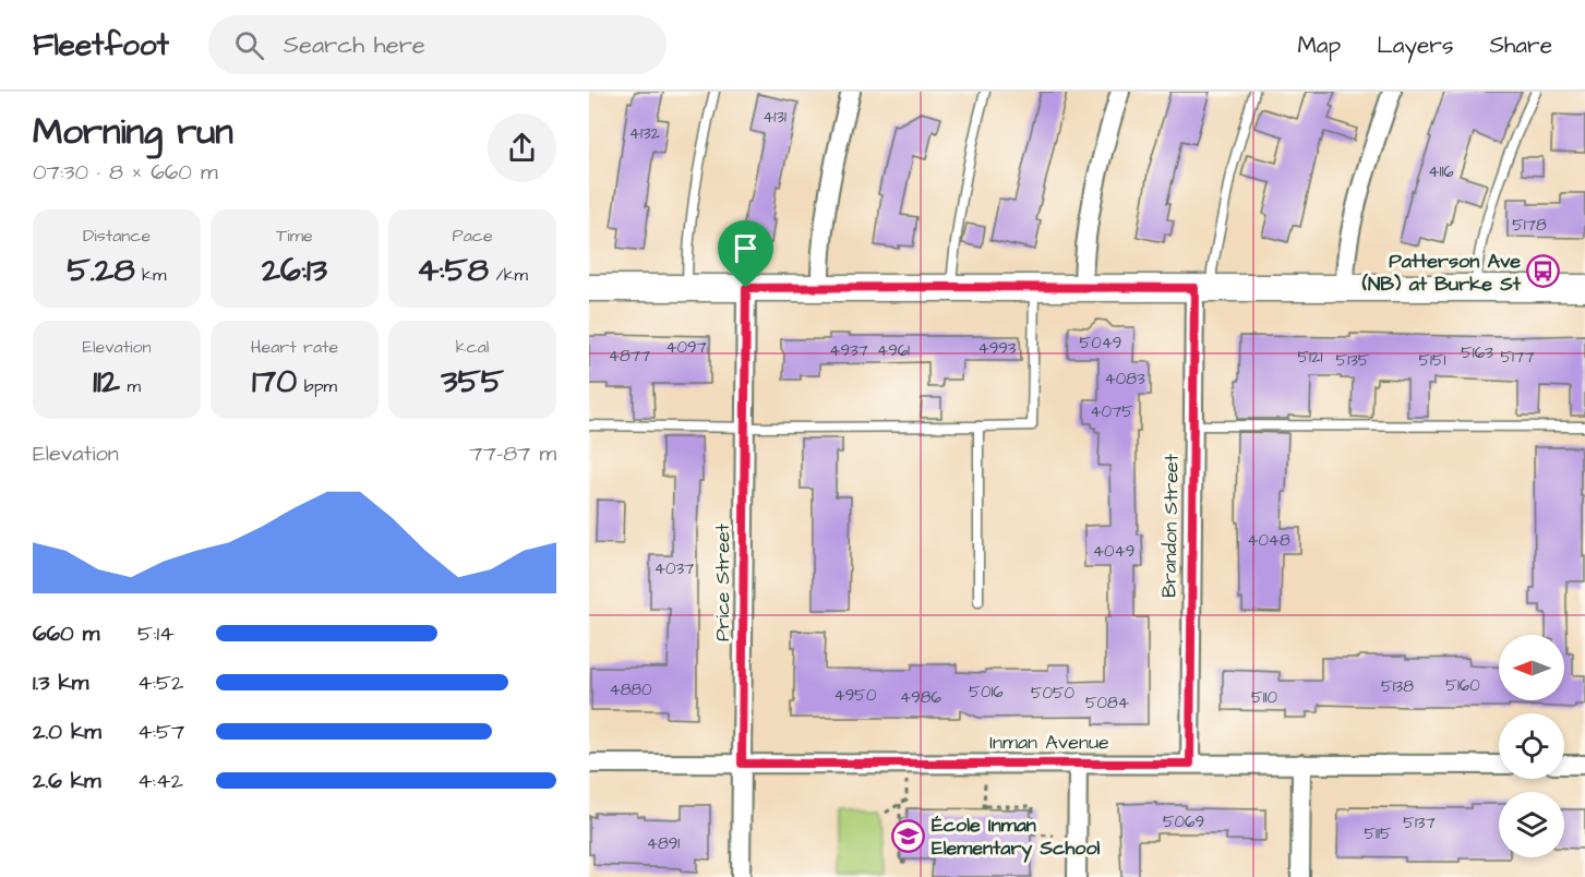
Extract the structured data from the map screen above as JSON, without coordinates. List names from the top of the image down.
{
  "streets": {
    "street": ["Brandon Street", "Price Street", "Inman Avenue"]
  },
  "crossings": [
    ["Brandon Street", "Inman Avenue"],
    ["Price Street", "Inman Avenue"]
  ],
  "places": {
    "bus stop": ["Patterson Ave (NB) at Burke St"],
    "school or university": ["École Inman Elementary School"]
  },
  "house_numbers": [
    "4131",
    "4132",
    "4116",
    "5178",
    "5049",
    "4097",
    "4993",
    "4937",
    "4961",
    "5163",
    "4877",
    "5121",
    "5177",
    "5135",
    "5151",
    "4083",
    "4075",
    "4048",
    "4049",
    "4037",
    "5160",
    "5138",
    "4880",
    "5016",
    "5050",
    "4950",
    "4986",
    "5110",
    "5084",
    "5069",
    "5137",
    "5115",
    "4891"
  ],
  "north": "left",
  "page": {
    "header": "Fleetfoot",
    "search": "Search here",
    "nav": ["Map", "Layers", "Share"],
    "heading": ["Morning run", "07:30 · 8 × 660 m"],
    "stats": [
      ["Distance", "5.28 km"],
      ["Time", "26:13"],
      ["Pace", "4:58 /km"],
      ["Elevation", "112 m"],
      ["Heart rate", "170 bpm"],
      ["kcal", "355"]
    ],
    "chart": ["Elevation", "77–87 m"],
    "list": [
      {
        "name": "660 m",
        "note": "5:14"
      },
      {
        "name": "1.3 km",
        "note": "4:52"
      },
      {
        "name": "2.0 km",
        "note": "4:57"
      },
      {
        "name": "2.6 km",
        "note": "4:42"
      }
    ]
  }
}
